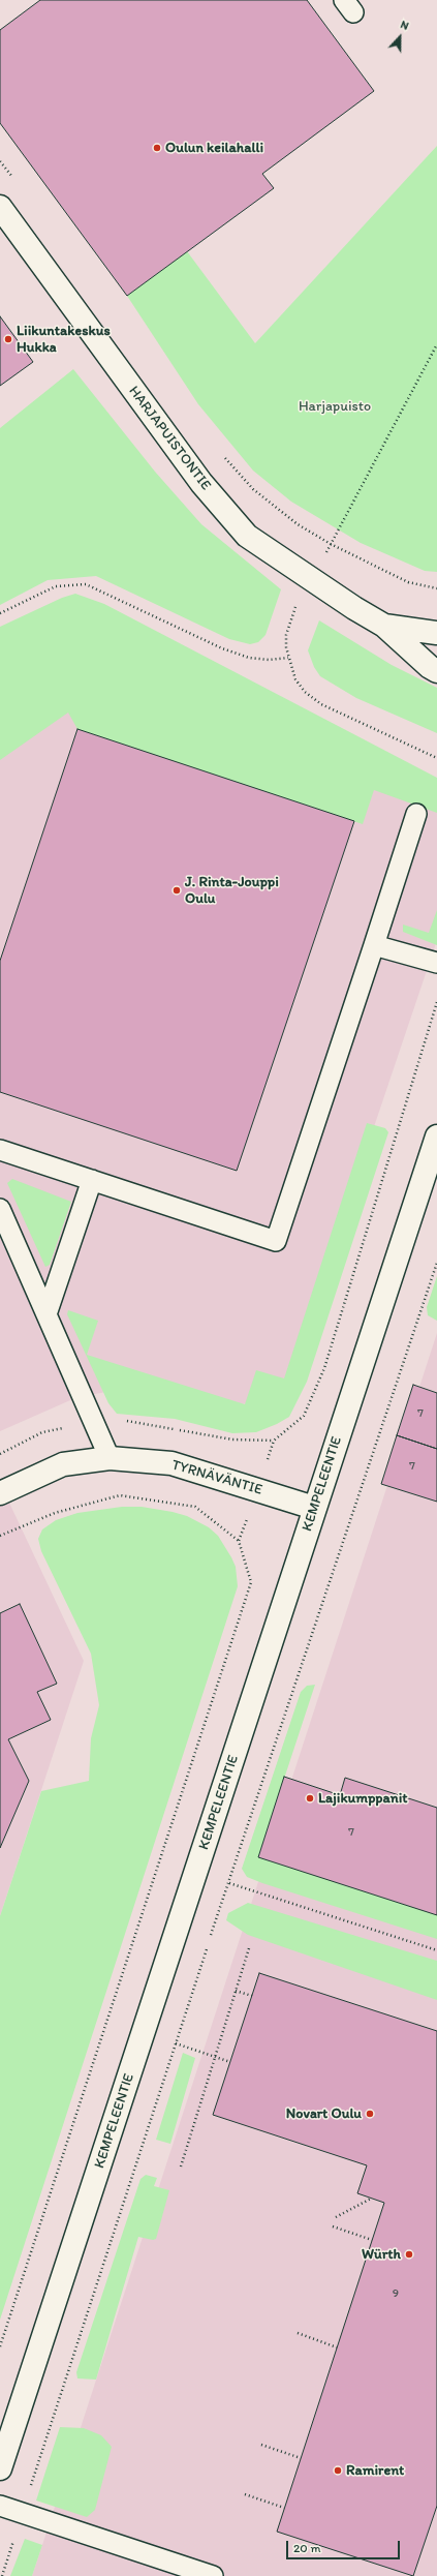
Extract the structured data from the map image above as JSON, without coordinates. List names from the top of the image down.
{
  "streets": {
    "street": ["HARJAPUISTONTIE", "TYRNÄVÄNTIE", "KEMPELEENTIE"]
  },
  "crossings": [
    ["TYRNÄVÄNTIE", "KEMPELEENTIE"]
  ],
  "parks": ["Harjapuisto"],
  "places": [
    "Oulun keilahalli",
    "Liikuntakeskus Hukka",
    "J. Rinta-Jouppi Oulu",
    "Lajikumppanit",
    "Novart Oulu",
    "Würth",
    "Ramirent"
  ],
  "house_numbers": [
    "7",
    "7",
    "7",
    "9"
  ],
  "scale_bar": "20 m",
  "north": "top"
}
